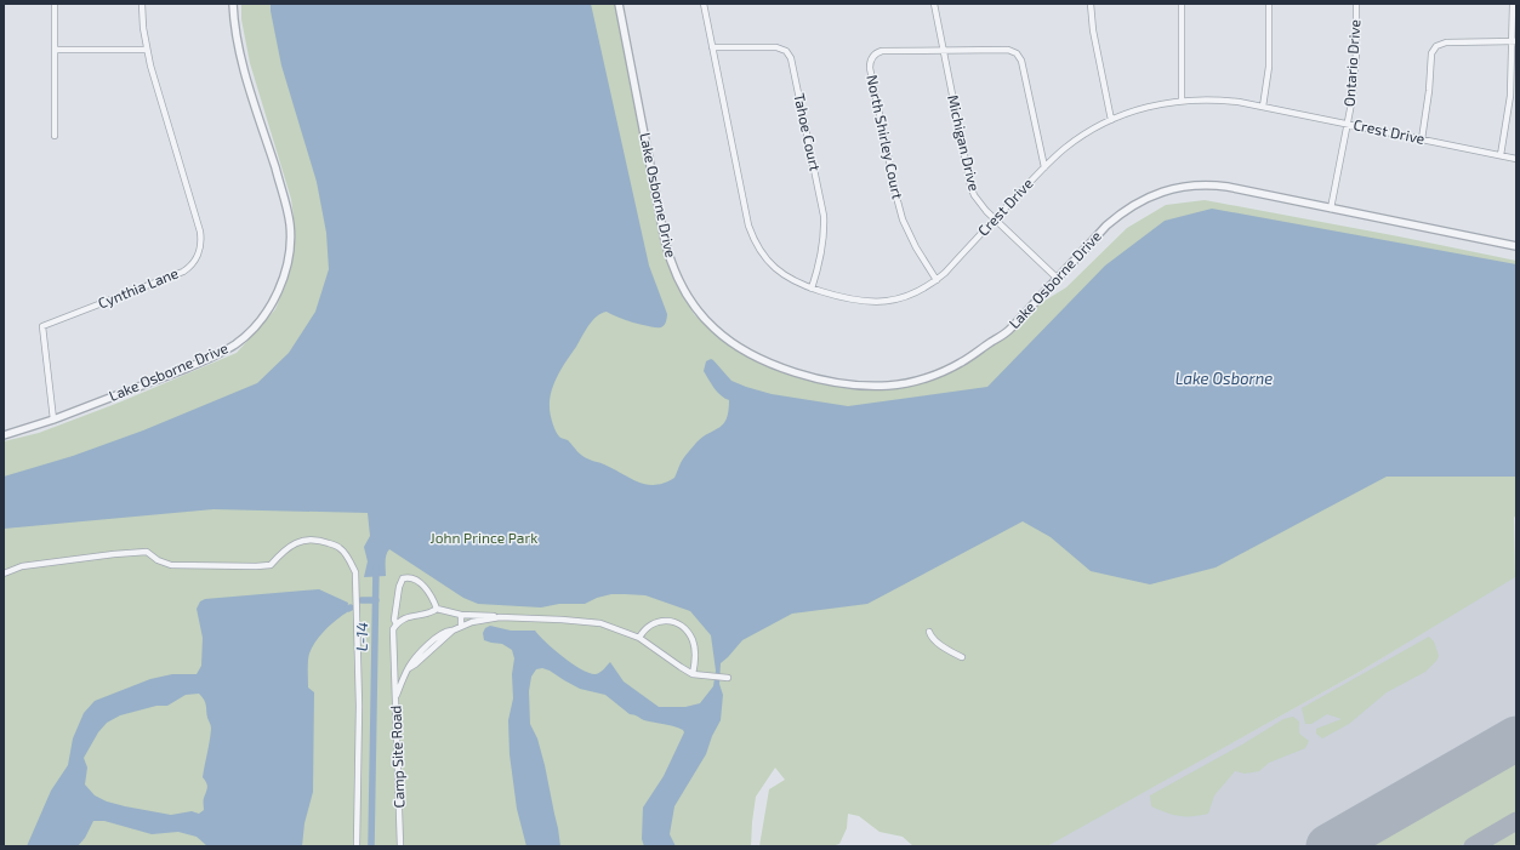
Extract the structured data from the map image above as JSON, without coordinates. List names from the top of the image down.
{
  "streets": {
    "street": [
      "Ontario Drive",
      "Tahoe Court",
      "Crest Drive",
      "North Shirley Court",
      "Michigan Drive",
      "Lake Osborne Drive",
      "Cynthia Lane",
      "Camp Site Road"
    ]
  },
  "crossings": [
    ["Ontario Drive", "Crest Drive"],
    ["Ontario Drive", "Lake Osborne Drive"],
    ["Tahoe Court", "Crest Drive"],
    ["Crest Drive", "North Shirley Court"],
    ["Crest Drive", "Michigan Drive"],
    ["North Shirley Court", "Michigan Drive"],
    ["Michigan Drive", "Lake Osborne Drive"],
    ["Lake Osborne Drive", "Cynthia Lane"]
  ],
  "water": ["Lake Osborne", "L-14"],
  "parks": ["John Prince Park"]
}
